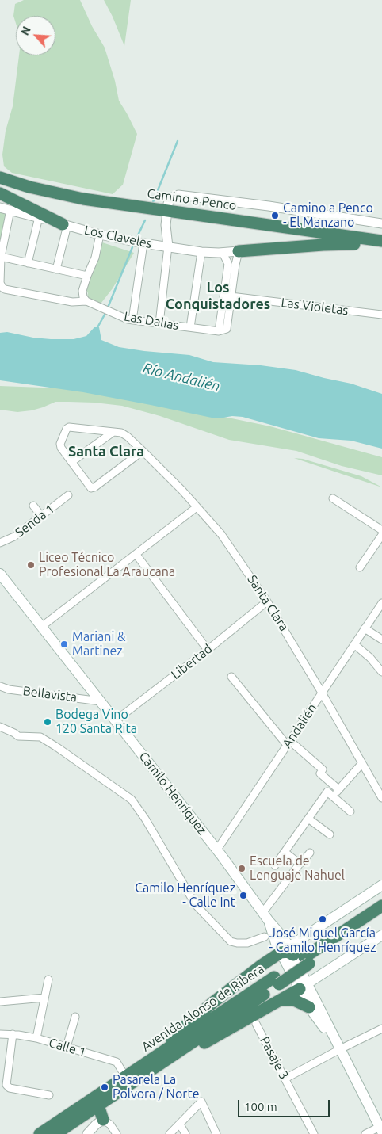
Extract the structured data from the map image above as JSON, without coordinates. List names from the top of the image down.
{
  "streets": {
    "highway": ["Camino a Penco", "Avenida Alonso de Ribera"],
    "main road": ["Camilo Henríquez"],
    "street": [
      "Los Claveles",
      "Las Violetas",
      "Las Dalias",
      "Senda 1",
      "Santa Clara",
      "Libertad",
      "Bellavista",
      "Andalién",
      "Calle 1",
      "Pasaje 3"
    ]
  },
  "crossings": [
    ["Las Violetas", "Las Dalias"],
    ["Santa Clara", "Libertad"],
    ["Santa Clara", "Andalién"],
    ["Libertad", "Camilo Henríquez"],
    ["Bellavista", "Camilo Henríquez"],
    ["Andalién", "Camilo Henríquez"],
    ["Camilo Henríquez", "Avenida Alonso de Ribera"],
    ["Avenida Alonso de Ribera", "Calle 1"]
  ],
  "districts": ["Los Conquistadores", "Santa Clara"],
  "water": ["Río Andalién"],
  "places": [
    "Camino a Penco - El Manzano",
    "Liceo Técnico Profesional La Araucana",
    "Mariani & Martinez",
    "Bodega Vino 120 Santa Rita",
    "Escuela de Lenguaje Nahuel",
    "Camilo Henríquez - Calle Int",
    "José Miguel García - Camilo Henríquez",
    "Pasarela La Polvora / Norte"
  ],
  "scale_bar": "100 m",
  "north": "top left"
}
